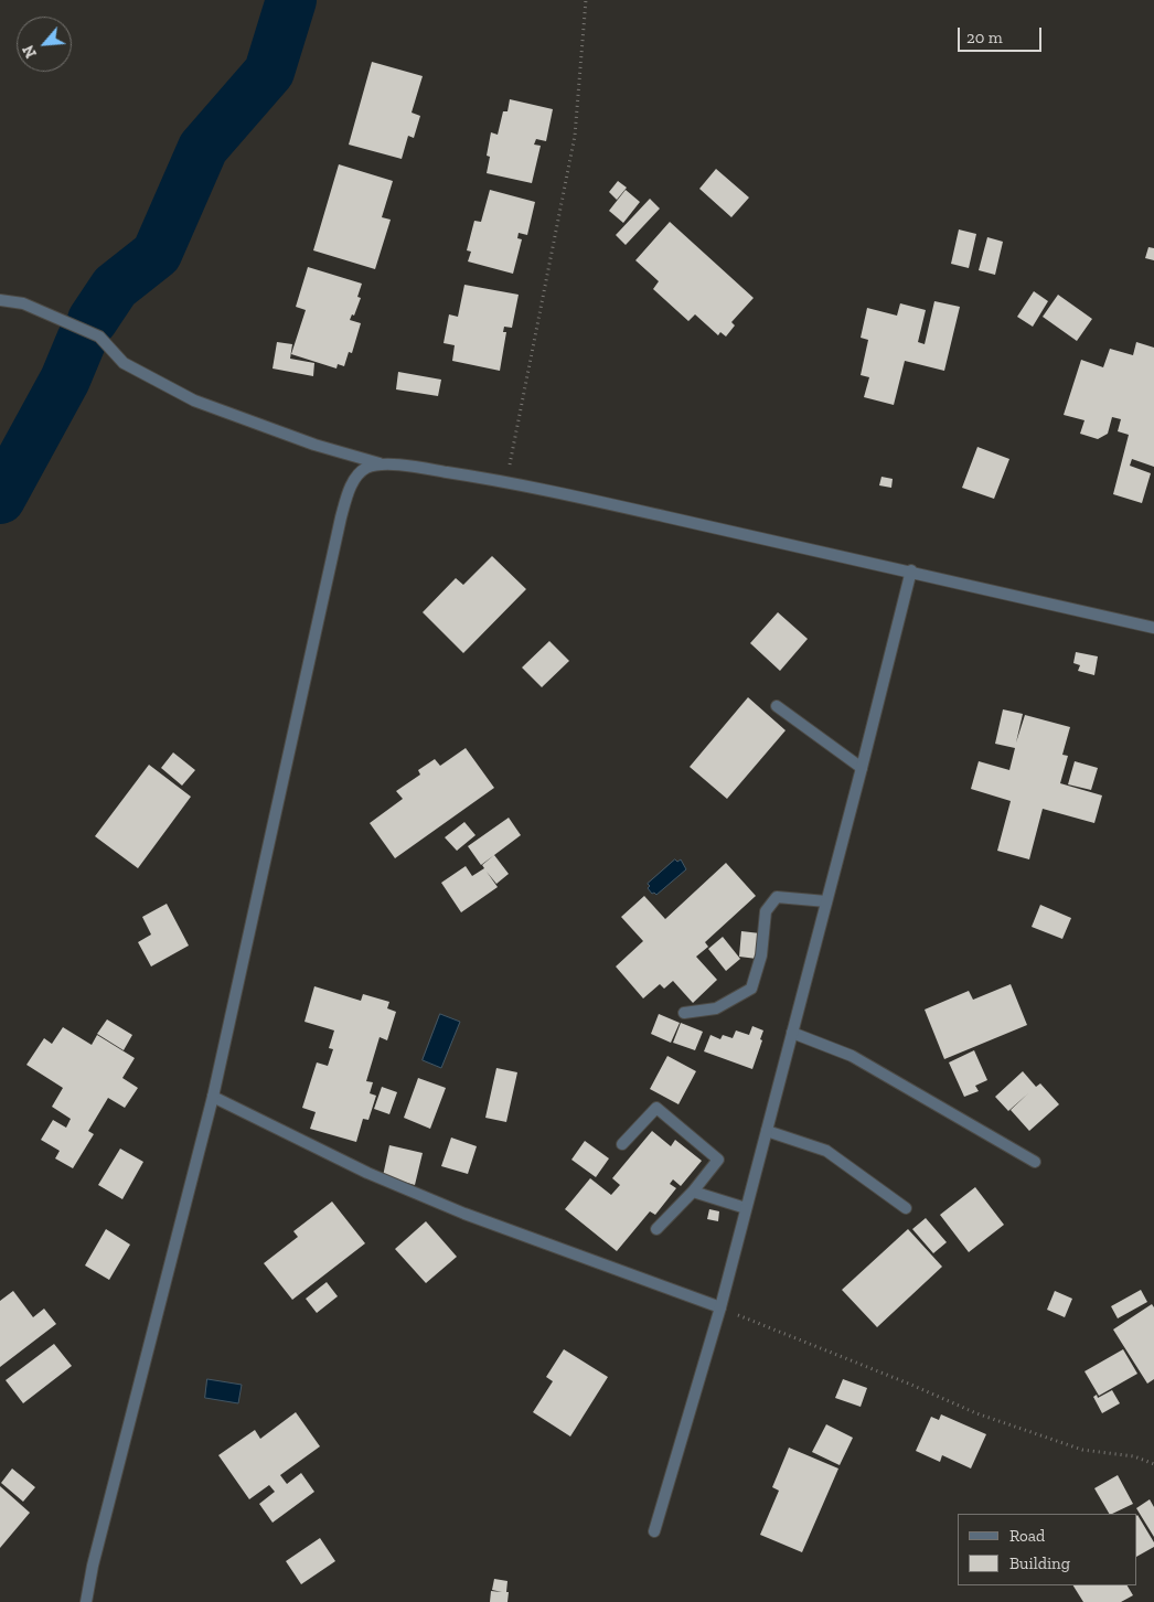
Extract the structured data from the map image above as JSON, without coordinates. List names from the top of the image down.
{
  "legend": ["Road", "Building"],
  "scale_bar": "20 m",
  "north": "bottom left"
}
